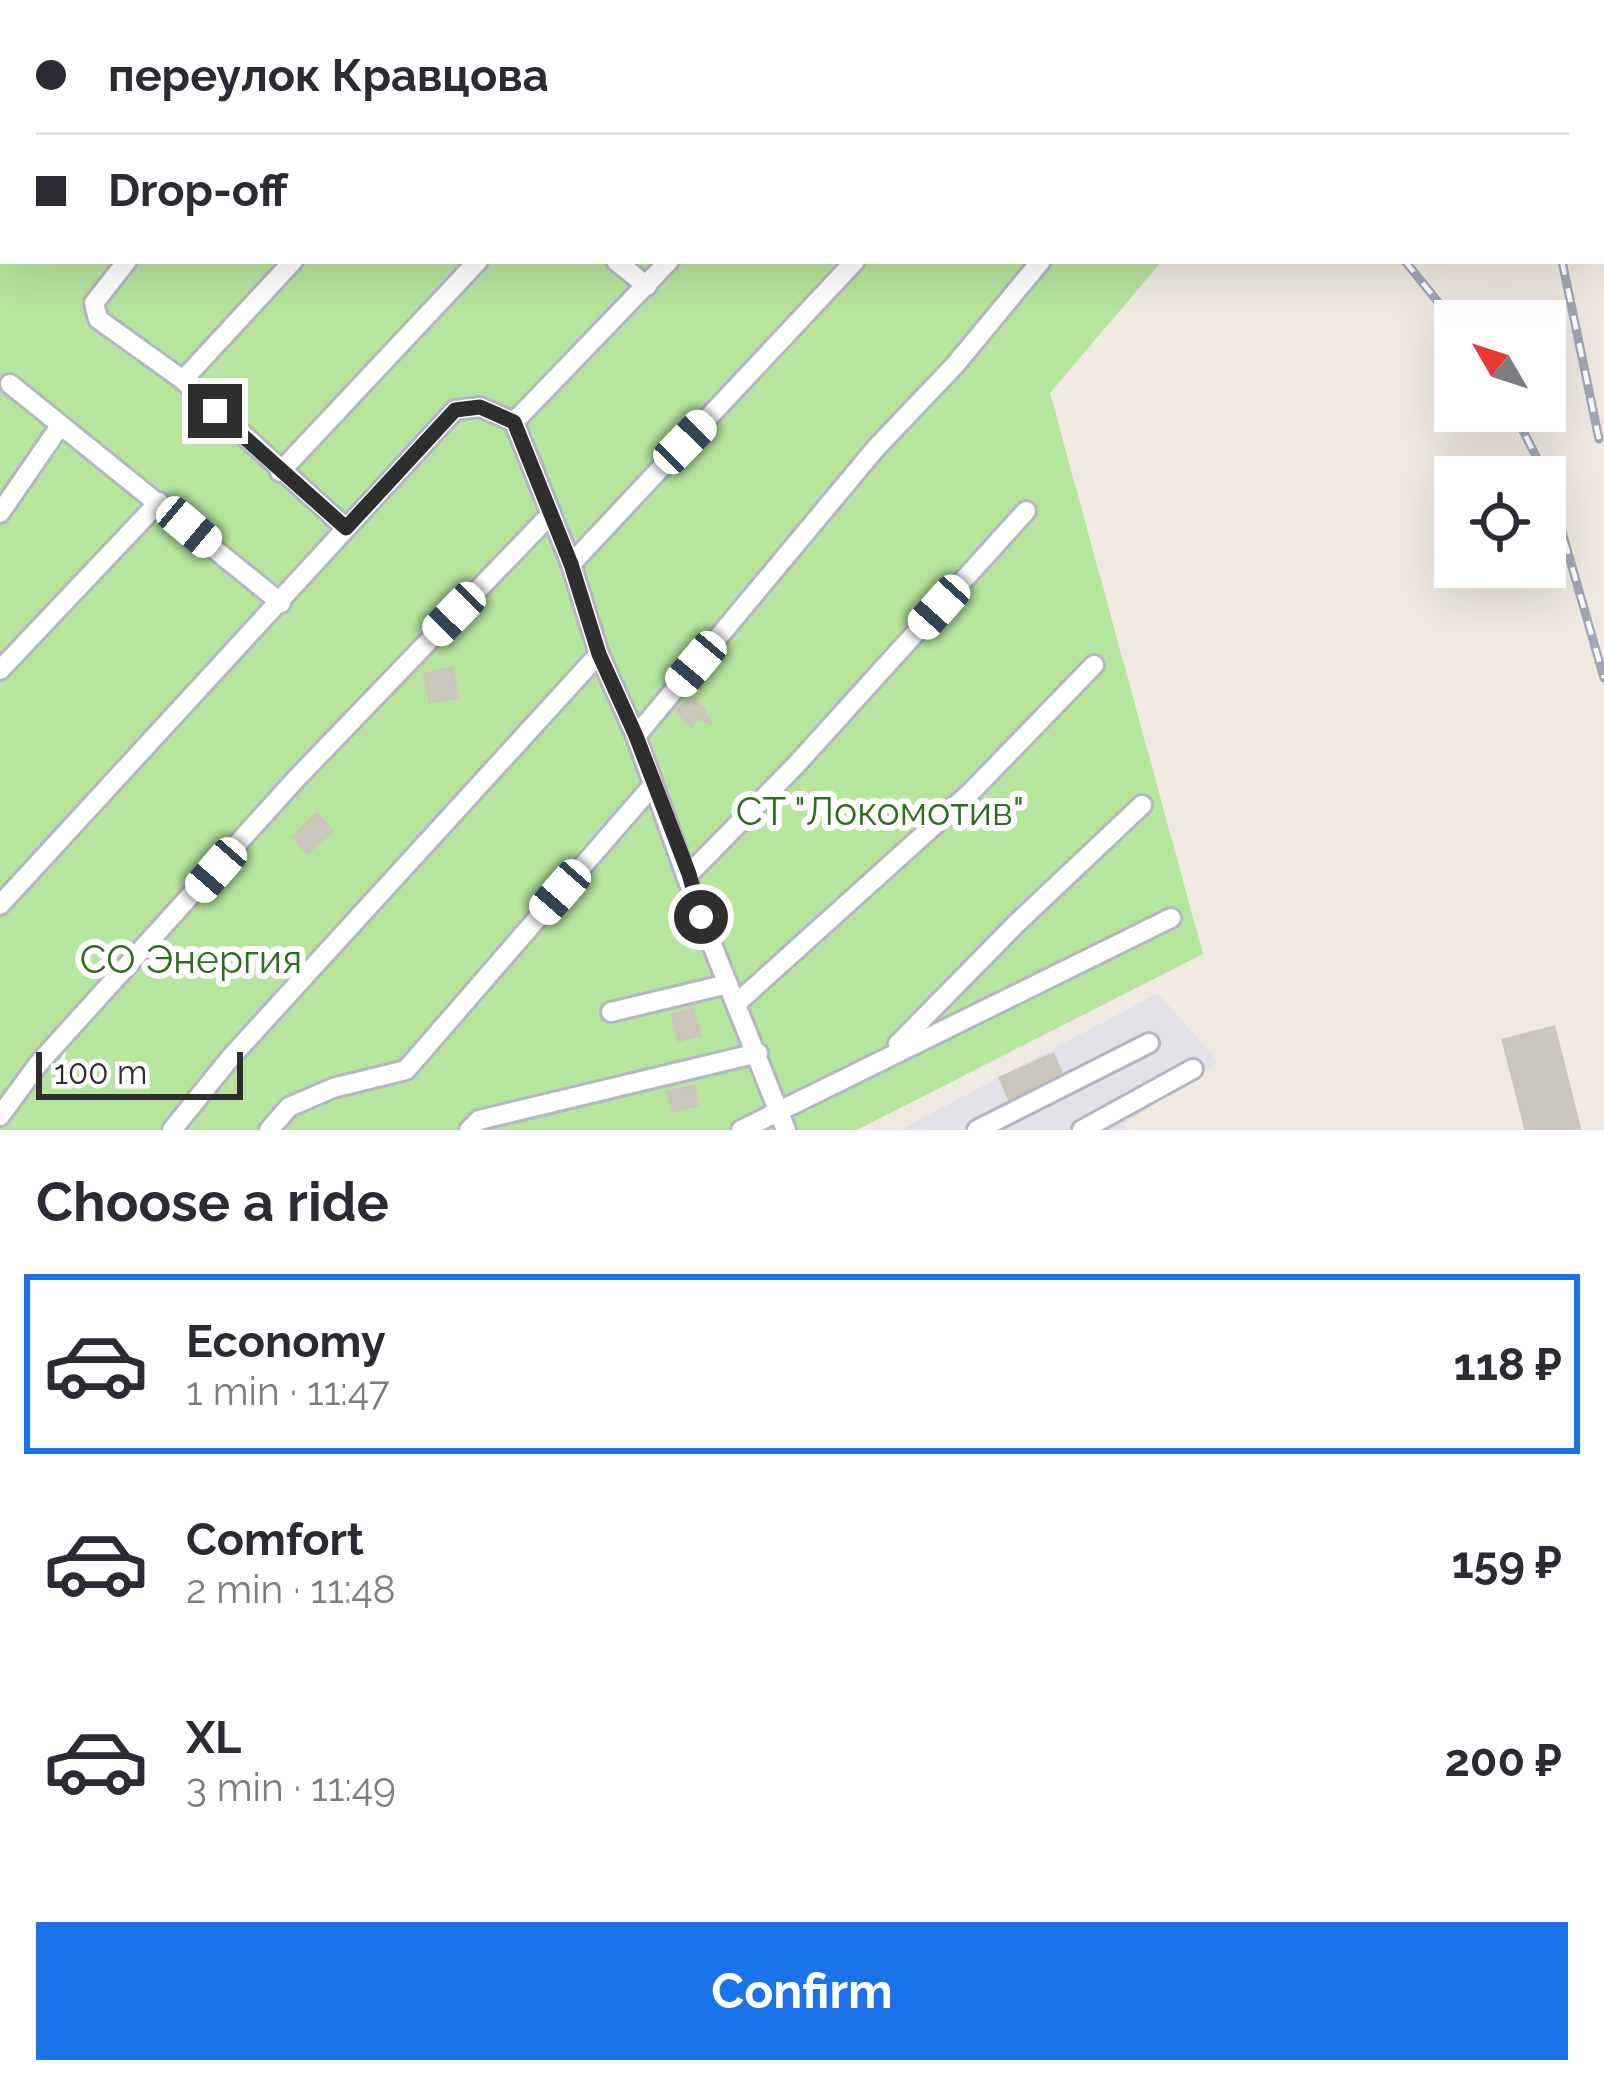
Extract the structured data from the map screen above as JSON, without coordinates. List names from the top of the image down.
{
  "parks": ["СТ \"Локомотив\"", "СО Энергия"],
  "scale_bar": "100 m",
  "north": "top left",
  "page": {
    "banner": ["переулок Кравцова", "Drop-off"],
    "scale": "100 m",
    "heading": "Choose a ride",
    "list": [
      {
        "name": "Economy",
        "note": "1 min · 11:47",
        "value": "118 ₽"
      },
      {
        "name": "Comfort",
        "note": "2 min · 11:48",
        "value": "159 ₽"
      },
      {
        "name": "XL",
        "note": "3 min · 11:49",
        "value": "200 ₽"
      }
    ],
    "buttons": "Confirm"
  }
}
